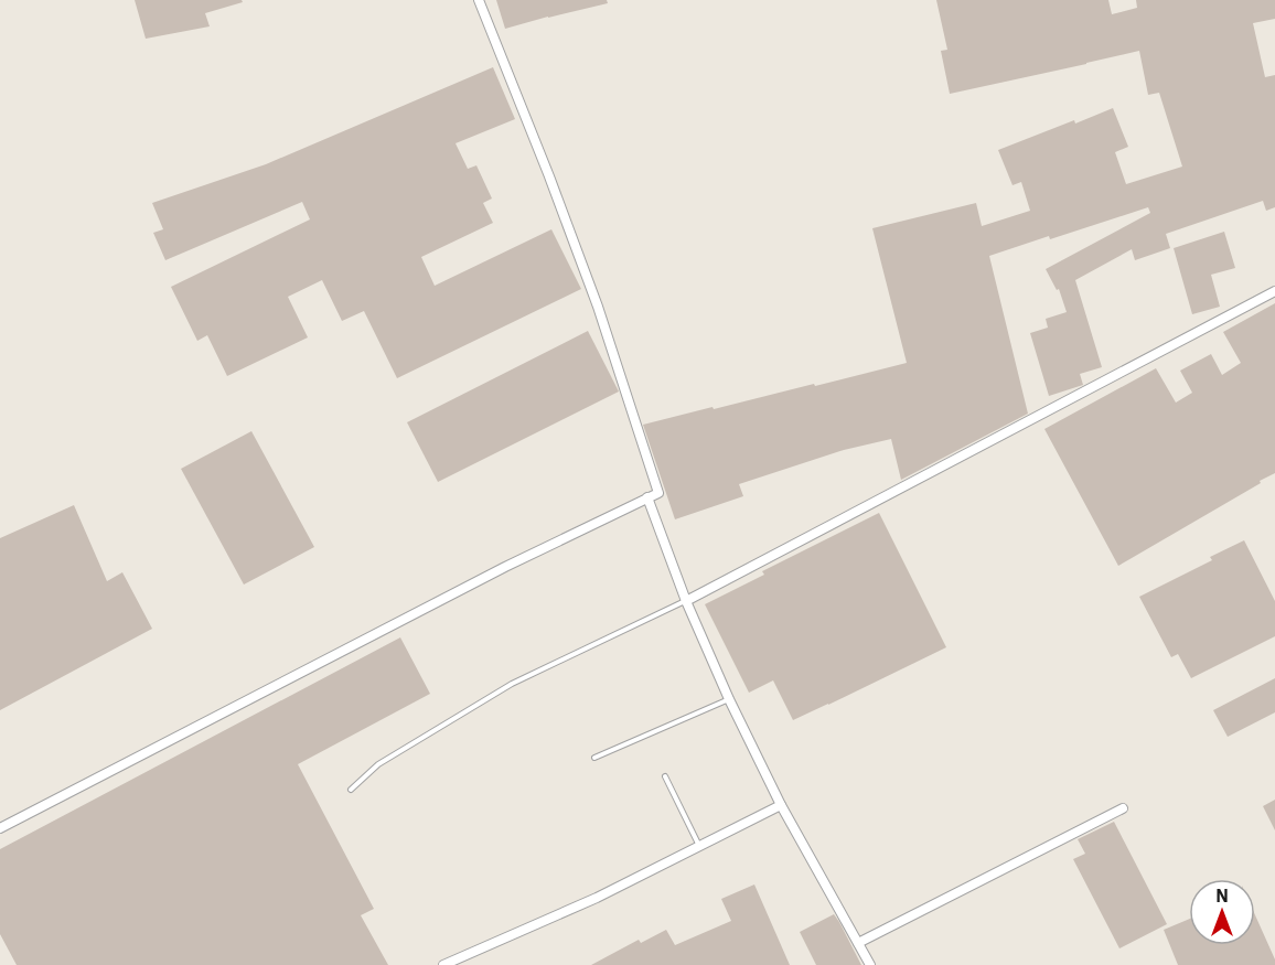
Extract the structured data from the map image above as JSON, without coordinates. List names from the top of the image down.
{
  "north": "top"
}
